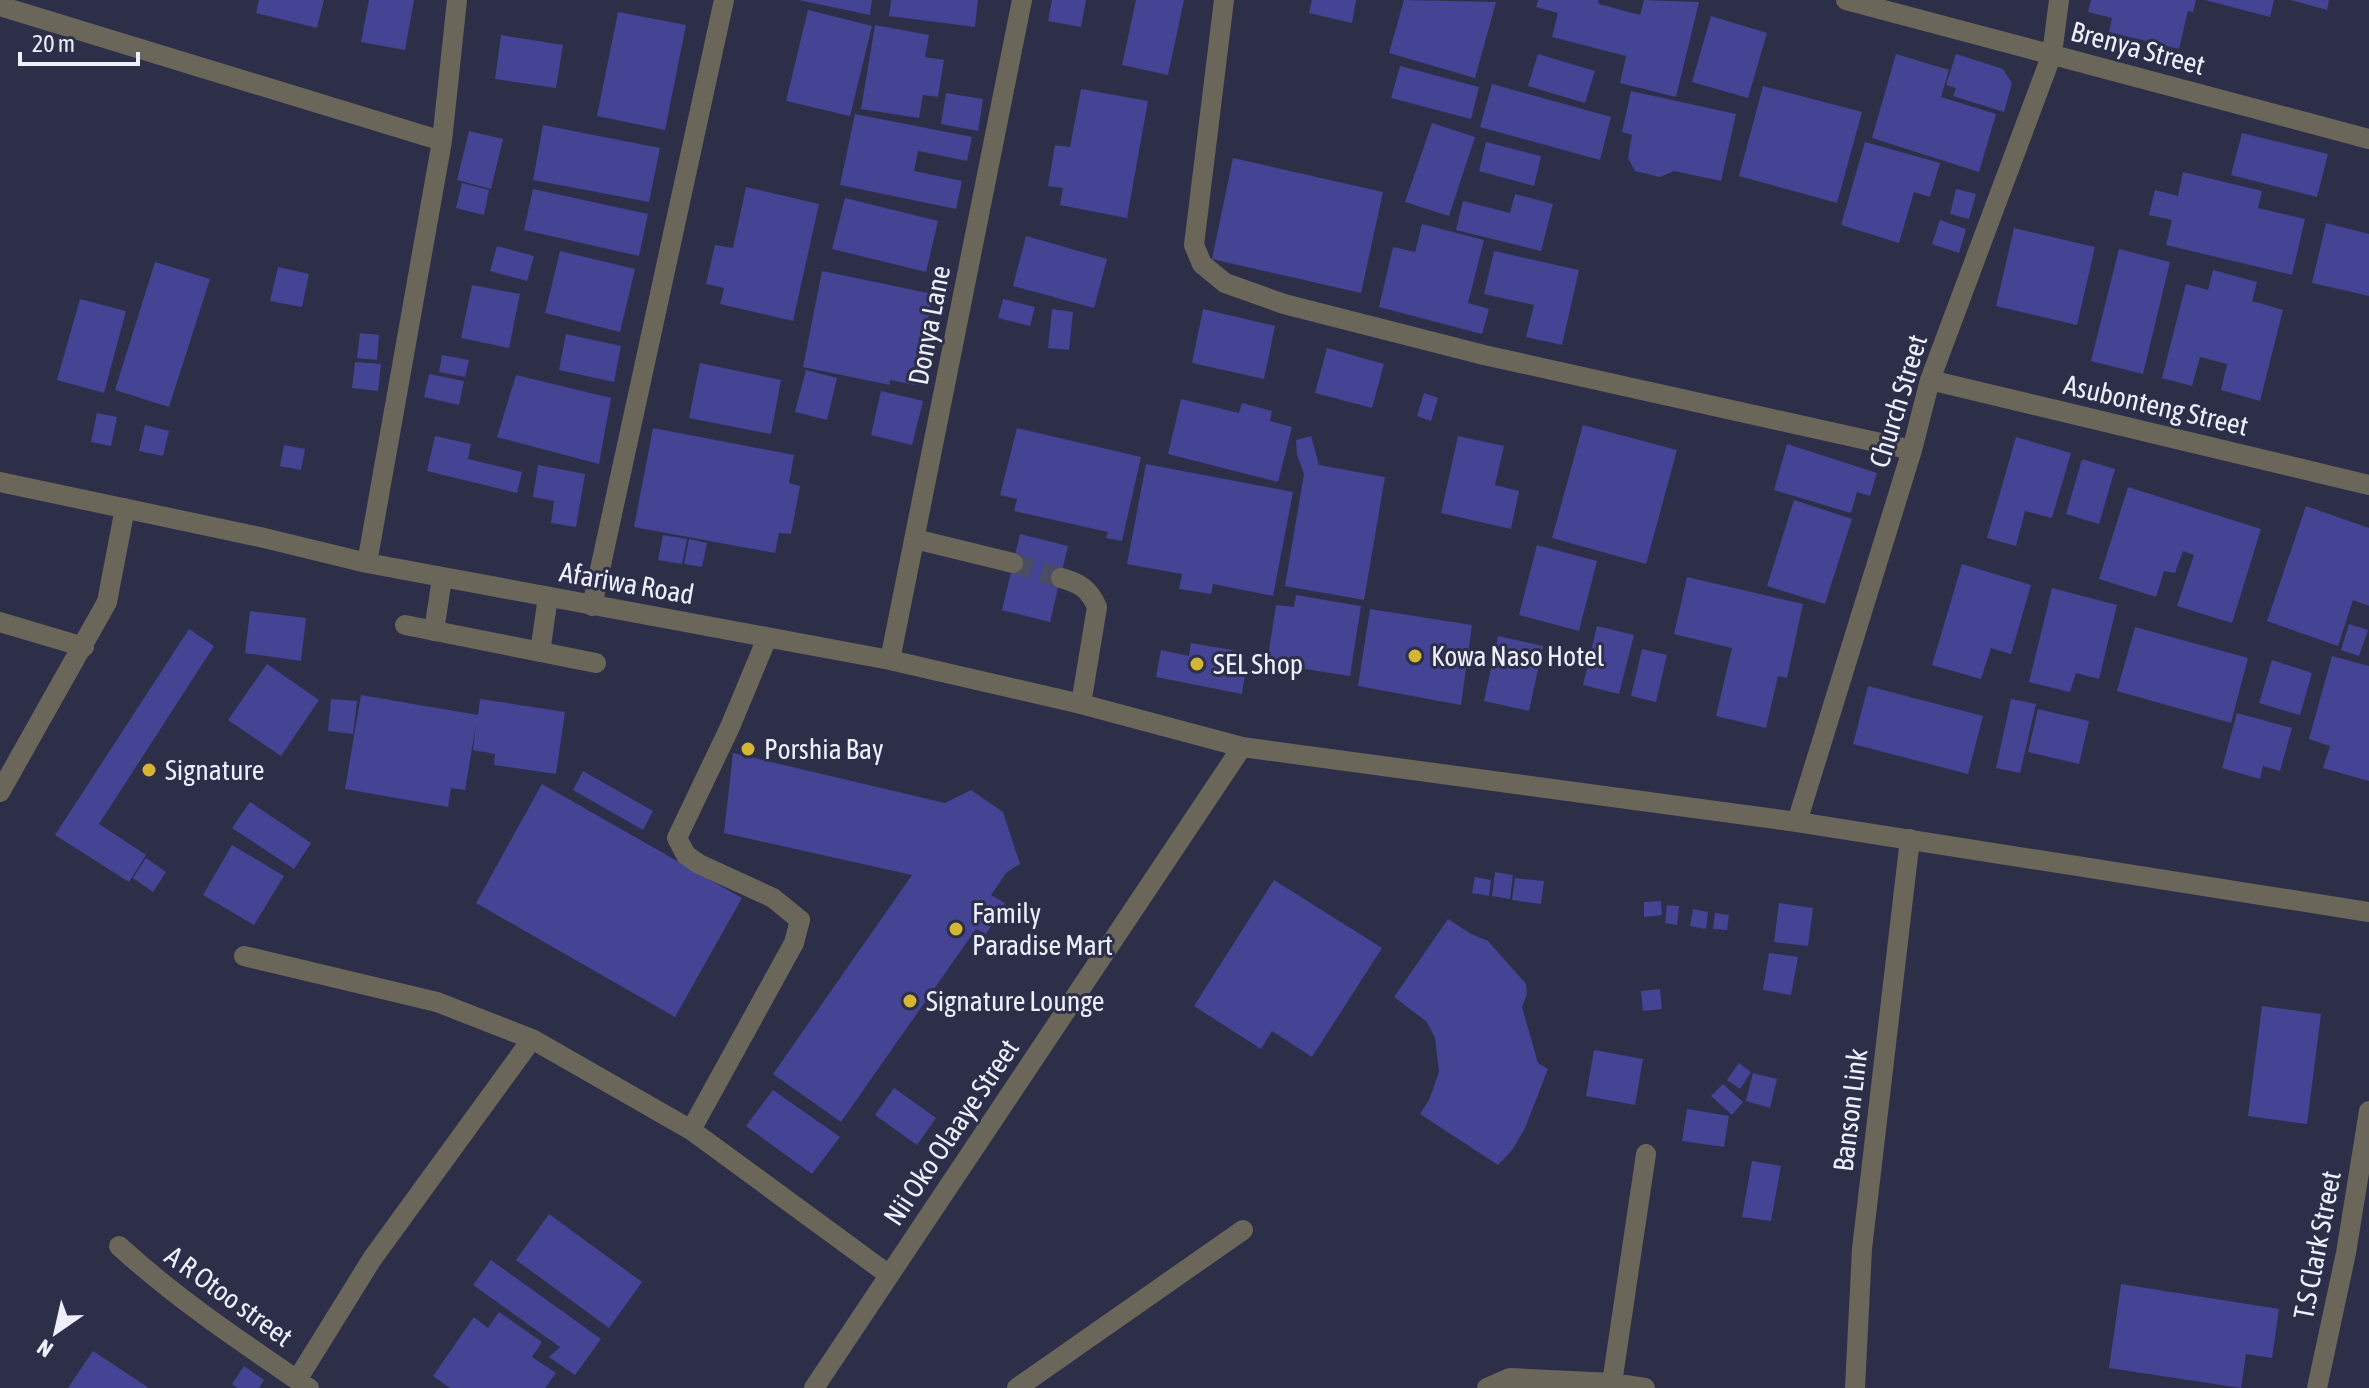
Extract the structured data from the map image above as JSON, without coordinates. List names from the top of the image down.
{
  "streets": {
    "street": [
      "Brenya Street",
      "Donya Lane",
      "Church Street",
      "Asubonteng Street",
      "Afariwa Road",
      "Banson Link",
      "Nii Oko Olaaye Street",
      "T.S Clark Street",
      "A R Otoo street"
    ]
  },
  "crossings": [
    ["Brenya Street", "Church Street"],
    ["Donya Lane", "Afariwa Road"],
    ["Church Street", "Asubonteng Street"],
    ["Church Street", "Afariwa Road"],
    ["Afariwa Road", "Banson Link"],
    ["Afariwa Road", "Nii Oko Olaaye Street"]
  ],
  "places": [
    "Kowa Naso Hotel",
    "SEL Shop",
    "Porshia Bay",
    "Signature",
    "Family Paradise Mart",
    "Signature Lounge"
  ],
  "scale_bar": "20 m",
  "north": "bottom left"
}
